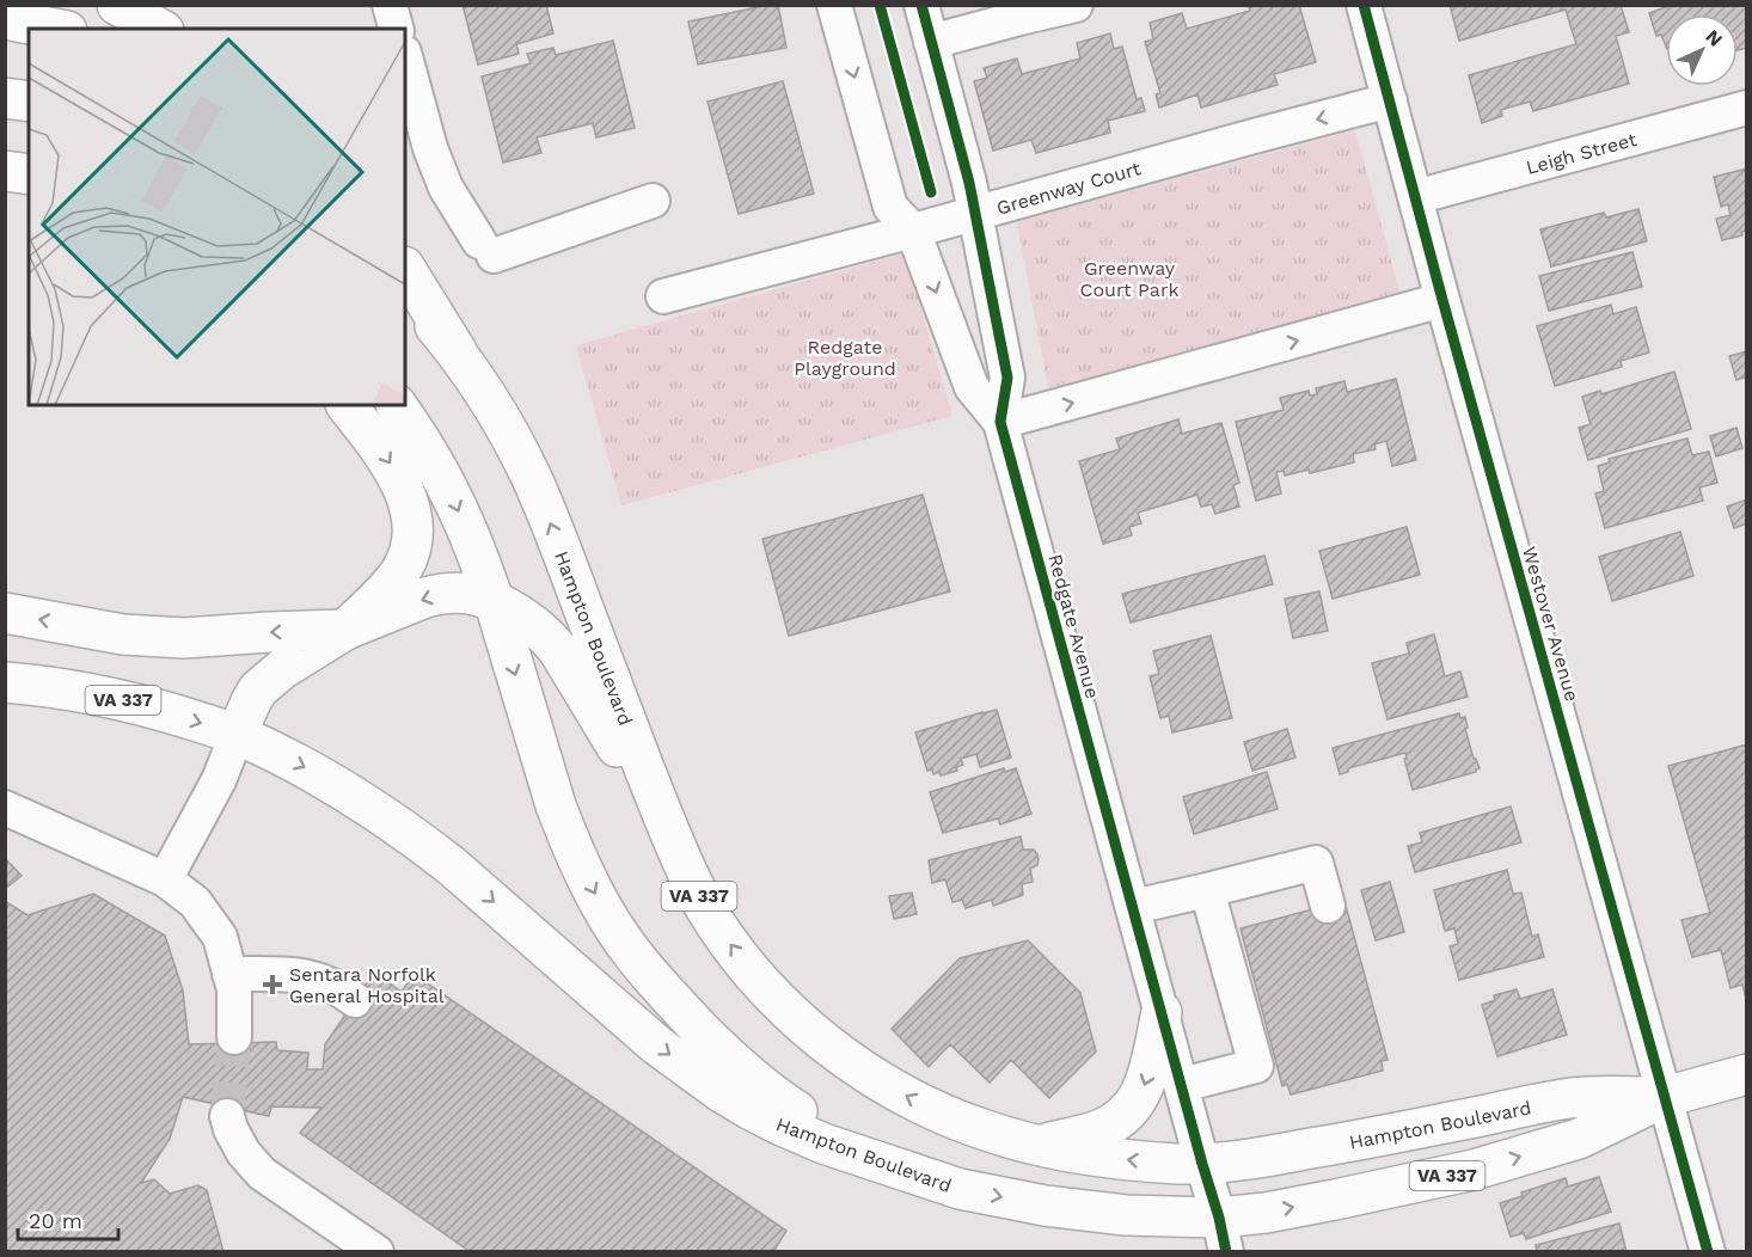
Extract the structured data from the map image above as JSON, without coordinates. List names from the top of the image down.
{
  "streets": {
    "main road": ["Hampton Boulevard", "VA 337"],
    "street": [
      "Leigh Street",
      "Greenway Court",
      "Westover Avenue",
      "Redgate Avenue"
    ]
  },
  "crossings": [
    ["Leigh Street", "Westover Avenue"],
    ["Greenway Court", "Westover Avenue"],
    ["Greenway Court", "Redgate Avenue"],
    ["Westover Avenue", "Hampton Boulevard"],
    ["Redgate Avenue", "Hampton Boulevard"]
  ],
  "parks": ["Greenway Court Park", "Redgate Playground"],
  "places": {
    "health": ["Sentara Norfolk General Hospital"]
  },
  "scale_bar": "20 m",
  "north": "top right"
}
